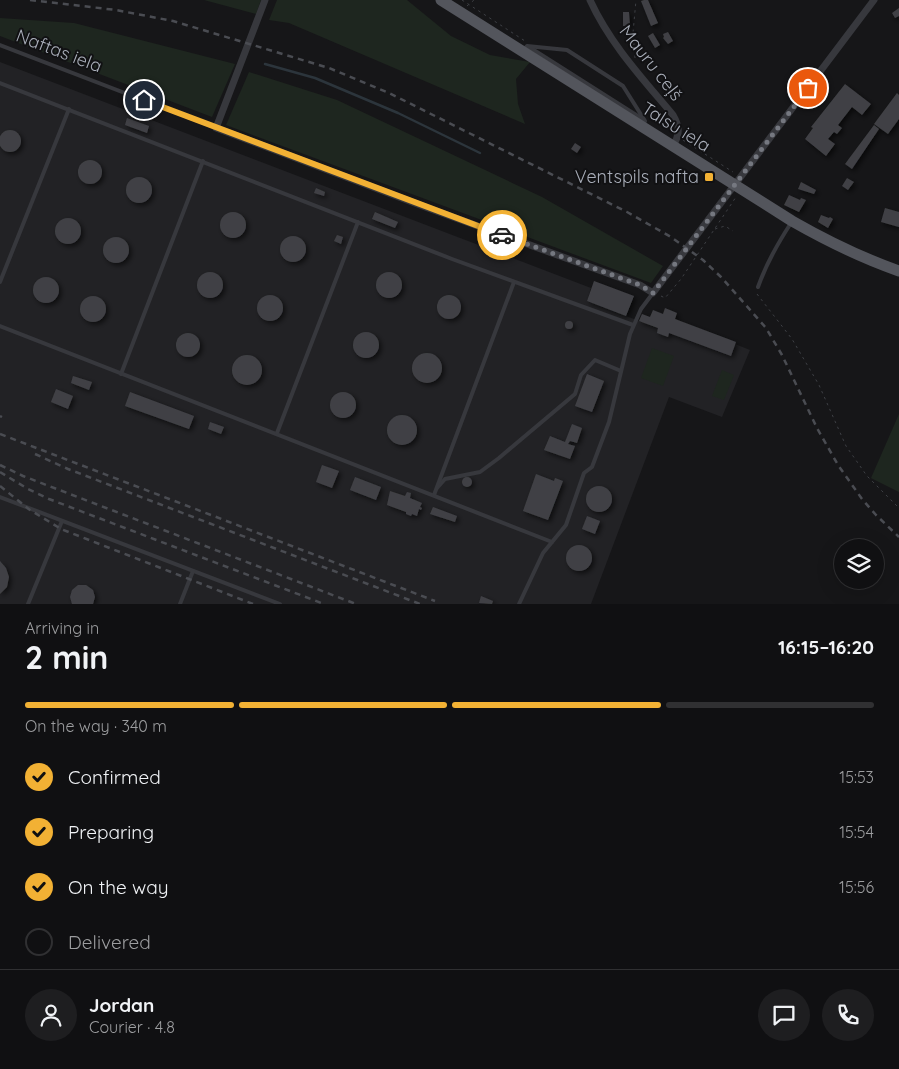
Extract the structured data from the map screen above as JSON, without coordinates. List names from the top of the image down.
{
  "streets": {
    "main road": ["Talsu iela"],
    "street": ["Naftas iela", "Mauru ceļš"]
  },
  "crossings": [
    ["Mauru ceļš", "Talsu iela"]
  ],
  "places": {
    "transit": ["Ventspils nafta"]
  },
  "page": {
    "heading": ["2 min", "Arriving in", "16:15–16:20"],
    "panel": ["Jordan", "Courier · 4.8"],
    "bar": "On the way · 340 m",
    "list": [
      ["Confirmed", "15:53"],
      ["Preparing", "15:54"],
      ["On the way", "15:56"],
      "Delivered"
    ]
  }
}
